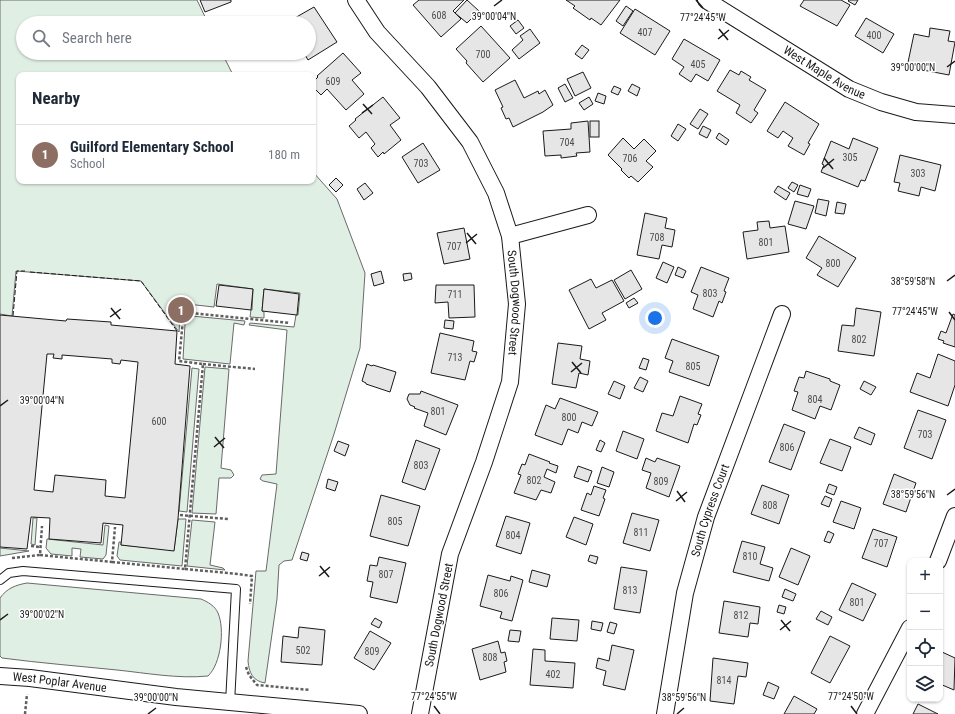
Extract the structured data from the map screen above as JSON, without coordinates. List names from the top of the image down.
{
  "streets": {
    "street": [
      "West Maple Avenue",
      "South Dogwood Street",
      "South Cypress Court",
      "West Poplar Avenue"
    ]
  },
  "house_numbers": [
    "608",
    "407",
    "400",
    "700",
    "405",
    "609",
    "704",
    "305",
    "706",
    "703",
    "303",
    "708",
    "801",
    "707",
    "800",
    "803",
    "711",
    "802",
    "713",
    "805",
    "804",
    "801",
    "800",
    "600",
    "703",
    "806",
    "803",
    "802",
    "809",
    "808",
    "805",
    "811",
    "804",
    "707",
    "810",
    "807",
    "813",
    "806",
    "801",
    "812",
    "502",
    "809",
    "808",
    "402",
    "814"
  ],
  "page": {
    "search": "Search here",
    "heading": "Nearby",
    "list": [
      {
        "mark": "1",
        "name": "Guilford Elementary School",
        "note": "School",
        "value": "180 m"
      }
    ],
    "pins": "1",
    "map_buttons": ["+", "−"]
  },
  "coordinates": [
    "39°00'04\"N",
    "77°24'45\"W",
    "39°00'00\"N",
    "38°59'58\"N",
    "38°59'56\"N",
    "39°00'02\"N",
    "77°24'55\"W",
    "77°24'50\"W"
  ]
}
